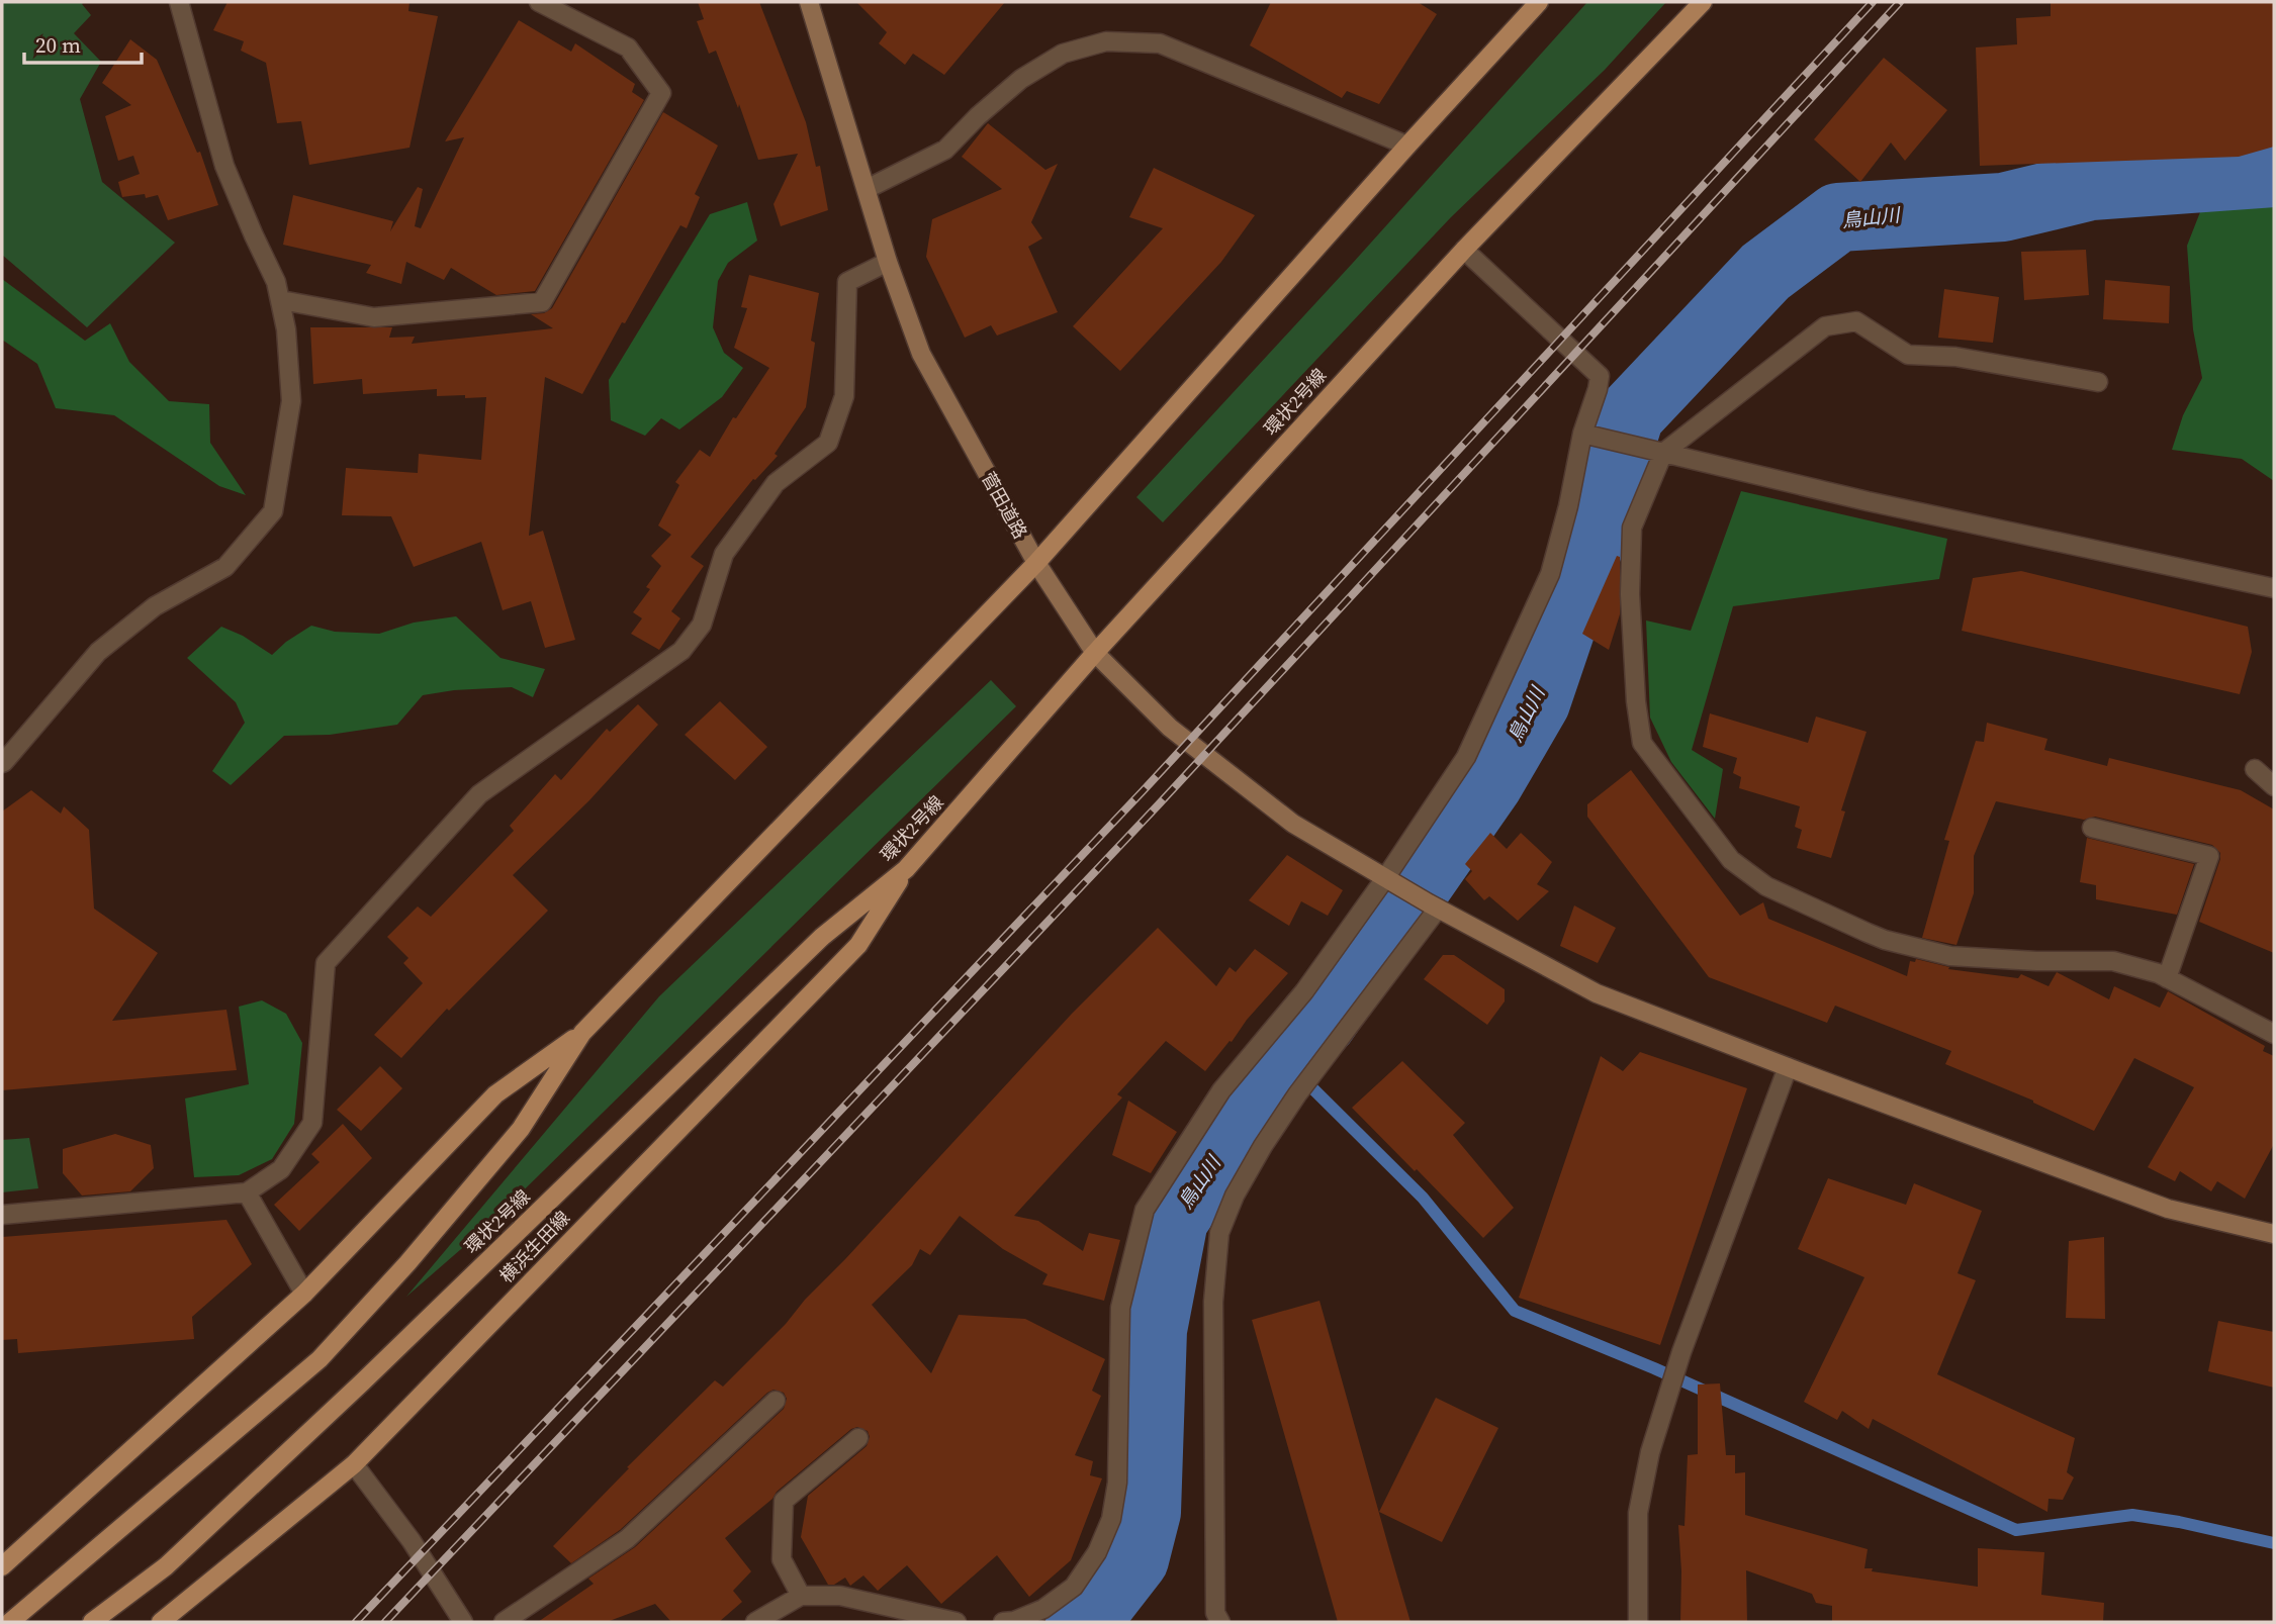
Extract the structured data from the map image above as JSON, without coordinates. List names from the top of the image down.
{
  "streets": {
    "main road": ["環状2号線", "横浜生田線"],
    "street": ["菅田道路"]
  },
  "crossings": [
    ["環状2号線", "菅田道路"],
    ["環状2号線", "横浜生田線"]
  ],
  "water": ["鳥山川"],
  "scale_bar": "20 m"
}
